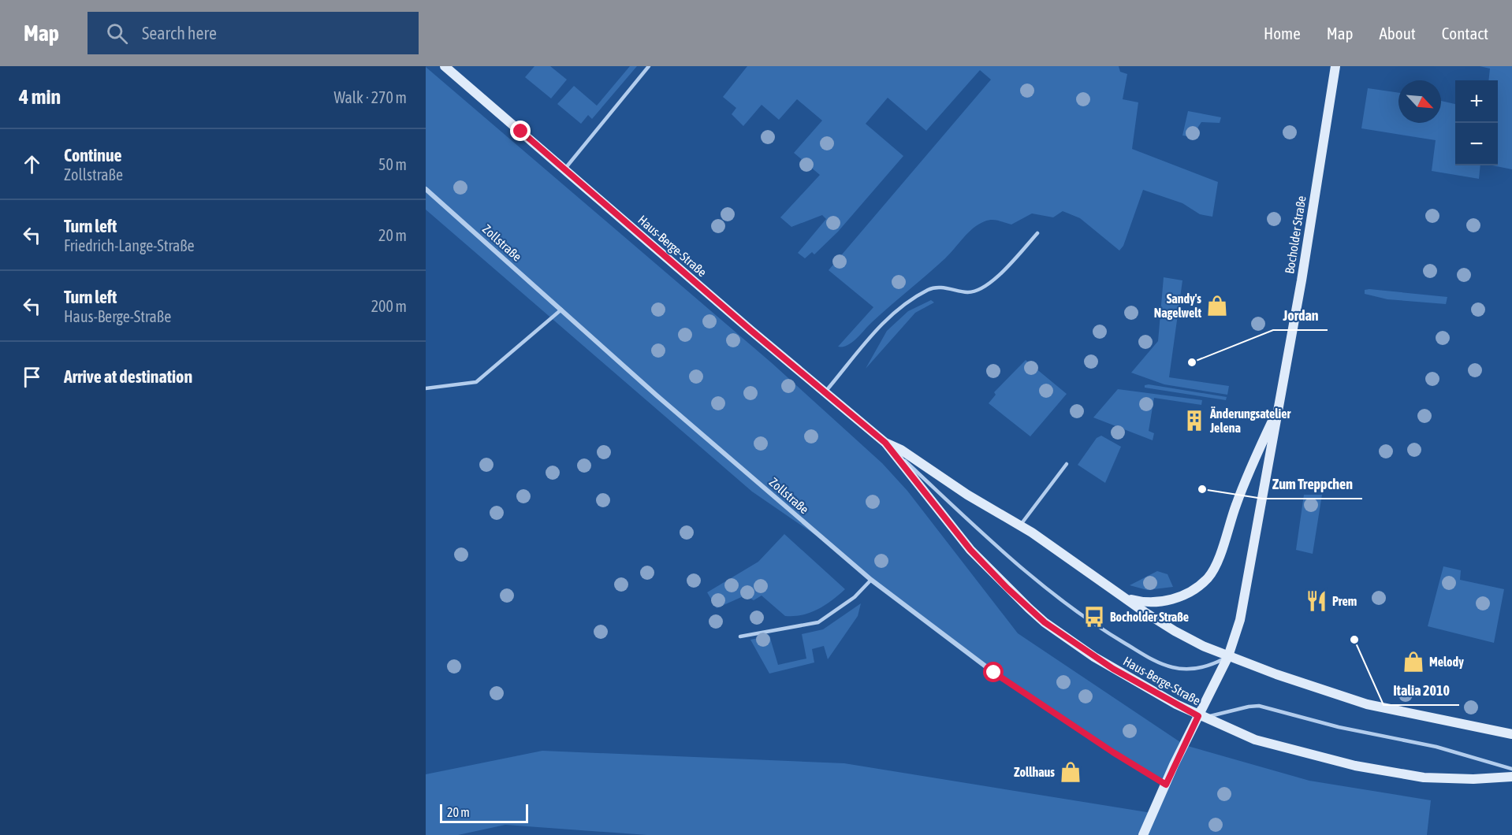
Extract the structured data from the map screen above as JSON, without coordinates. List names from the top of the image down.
{
  "streets": {
    "main road": ["Bocholder Straße", "Haus-Berge-Straße"],
    "street": ["Zollstraße"]
  },
  "crossings": [
    ["Bocholder Straße", "Zollstraße"],
    ["Bocholder Straße", "Haus-Berge-Straße"]
  ],
  "places": {
    "shop": ["Sandy's Nagelwelt", "Melody", "Zollhaus"],
    "other": ["Jordan", "Zum Treppchen", "Italia 2010"],
    "building": ["Änderungsatelier Jelena"],
    "restaurant": ["Prem"],
    "bus stop": ["Bocholder Straße"]
  },
  "scale_bar": "20 m",
  "north": "bottom right",
  "page": {
    "header": "Map",
    "search": "Search here",
    "nav": [
      "Home",
      "Map",
      "About",
      "Contact"
    ],
    "heading": ["4 min", "Walk · 270 m"],
    "map_buttons": ["+", "−"],
    "list": [
      ["Continue", "Zollstraße", "50 m"],
      ["Turn left", "Friedrich-Lange-Straße", "20 m"],
      ["Turn left", "Haus-Berge-Straße", "200 m"],
      "Arrive at destination"
    ],
    "scale": "20 m"
  }
}
